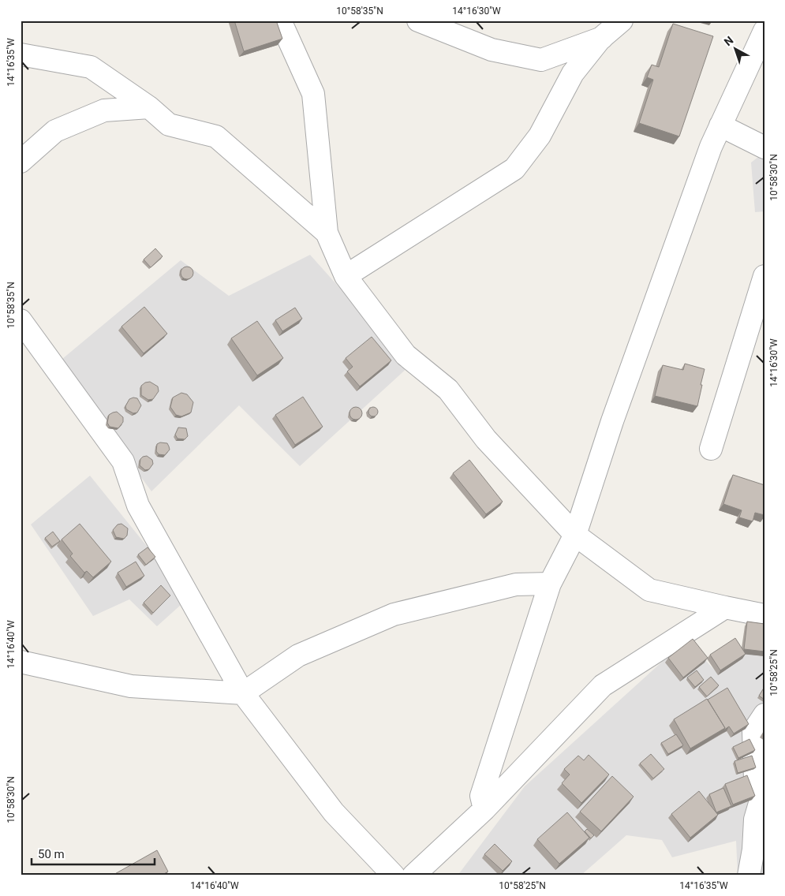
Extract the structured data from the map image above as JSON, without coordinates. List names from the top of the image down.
{
  "scale_bar": "50 m",
  "north": "top left",
  "coordinates": [
    "10°58'35\"N",
    "14°16'30\"W",
    "14°16'35\"W",
    "10°58'30\"N",
    "14°16'40\"W",
    "10°58'25\"N"
  ]
}
